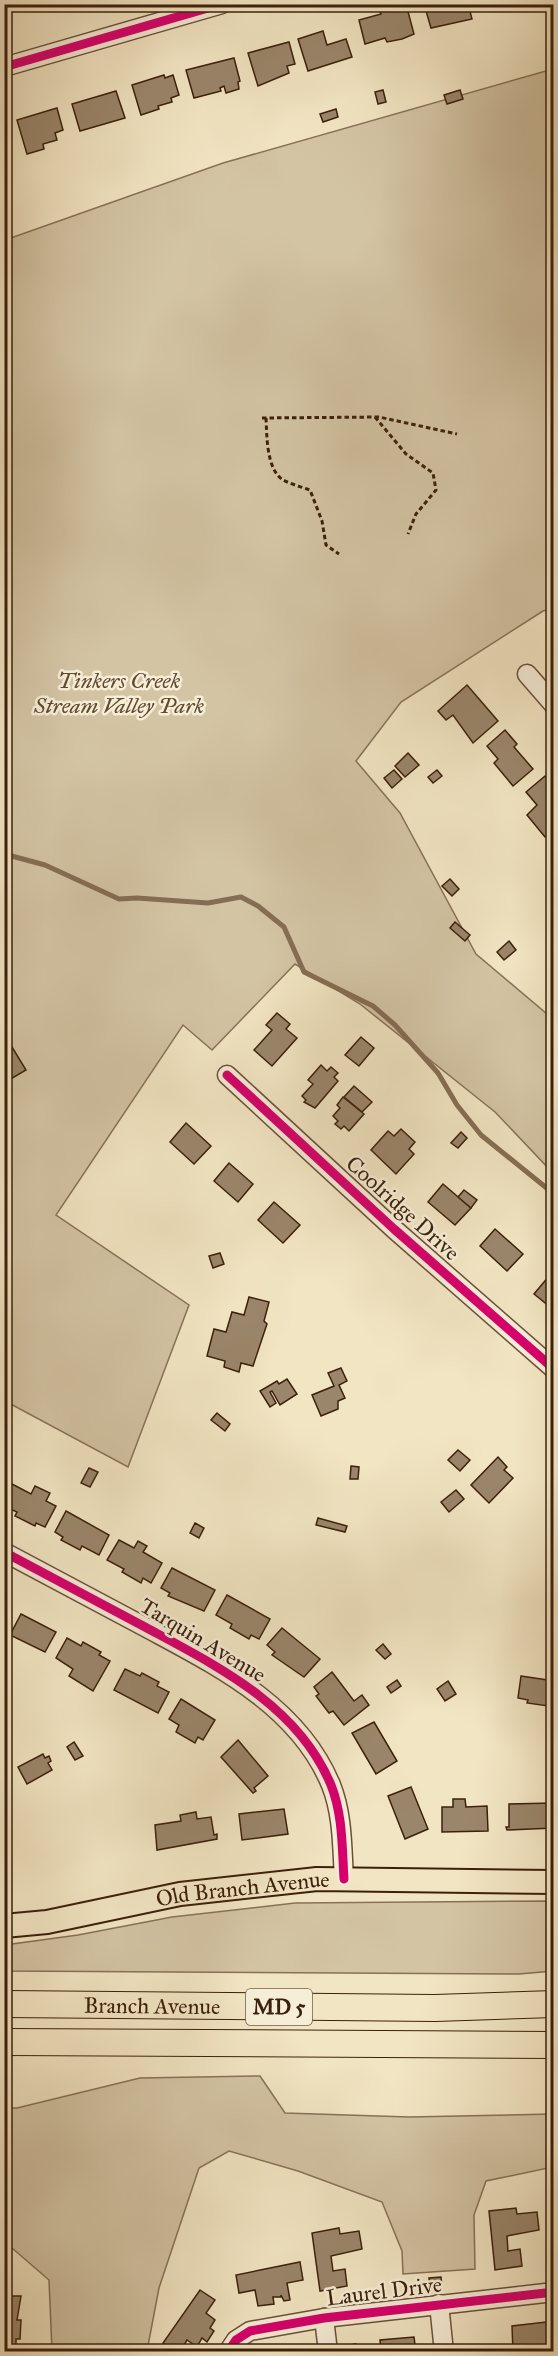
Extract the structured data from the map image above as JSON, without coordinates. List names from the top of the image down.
{
  "streets": {
    "highway": ["Branch Avenue", "MD 5"],
    "main road": ["Old Branch Avenue"],
    "street": ["Coolridge Drive", "Tarquin Avenue", "Laurel Drive"]
  },
  "crossings": [
    ["Tarquin Avenue", "Old Branch Avenue"]
  ],
  "parks": ["Tinkers Creek Stream Valley Park"]
}
